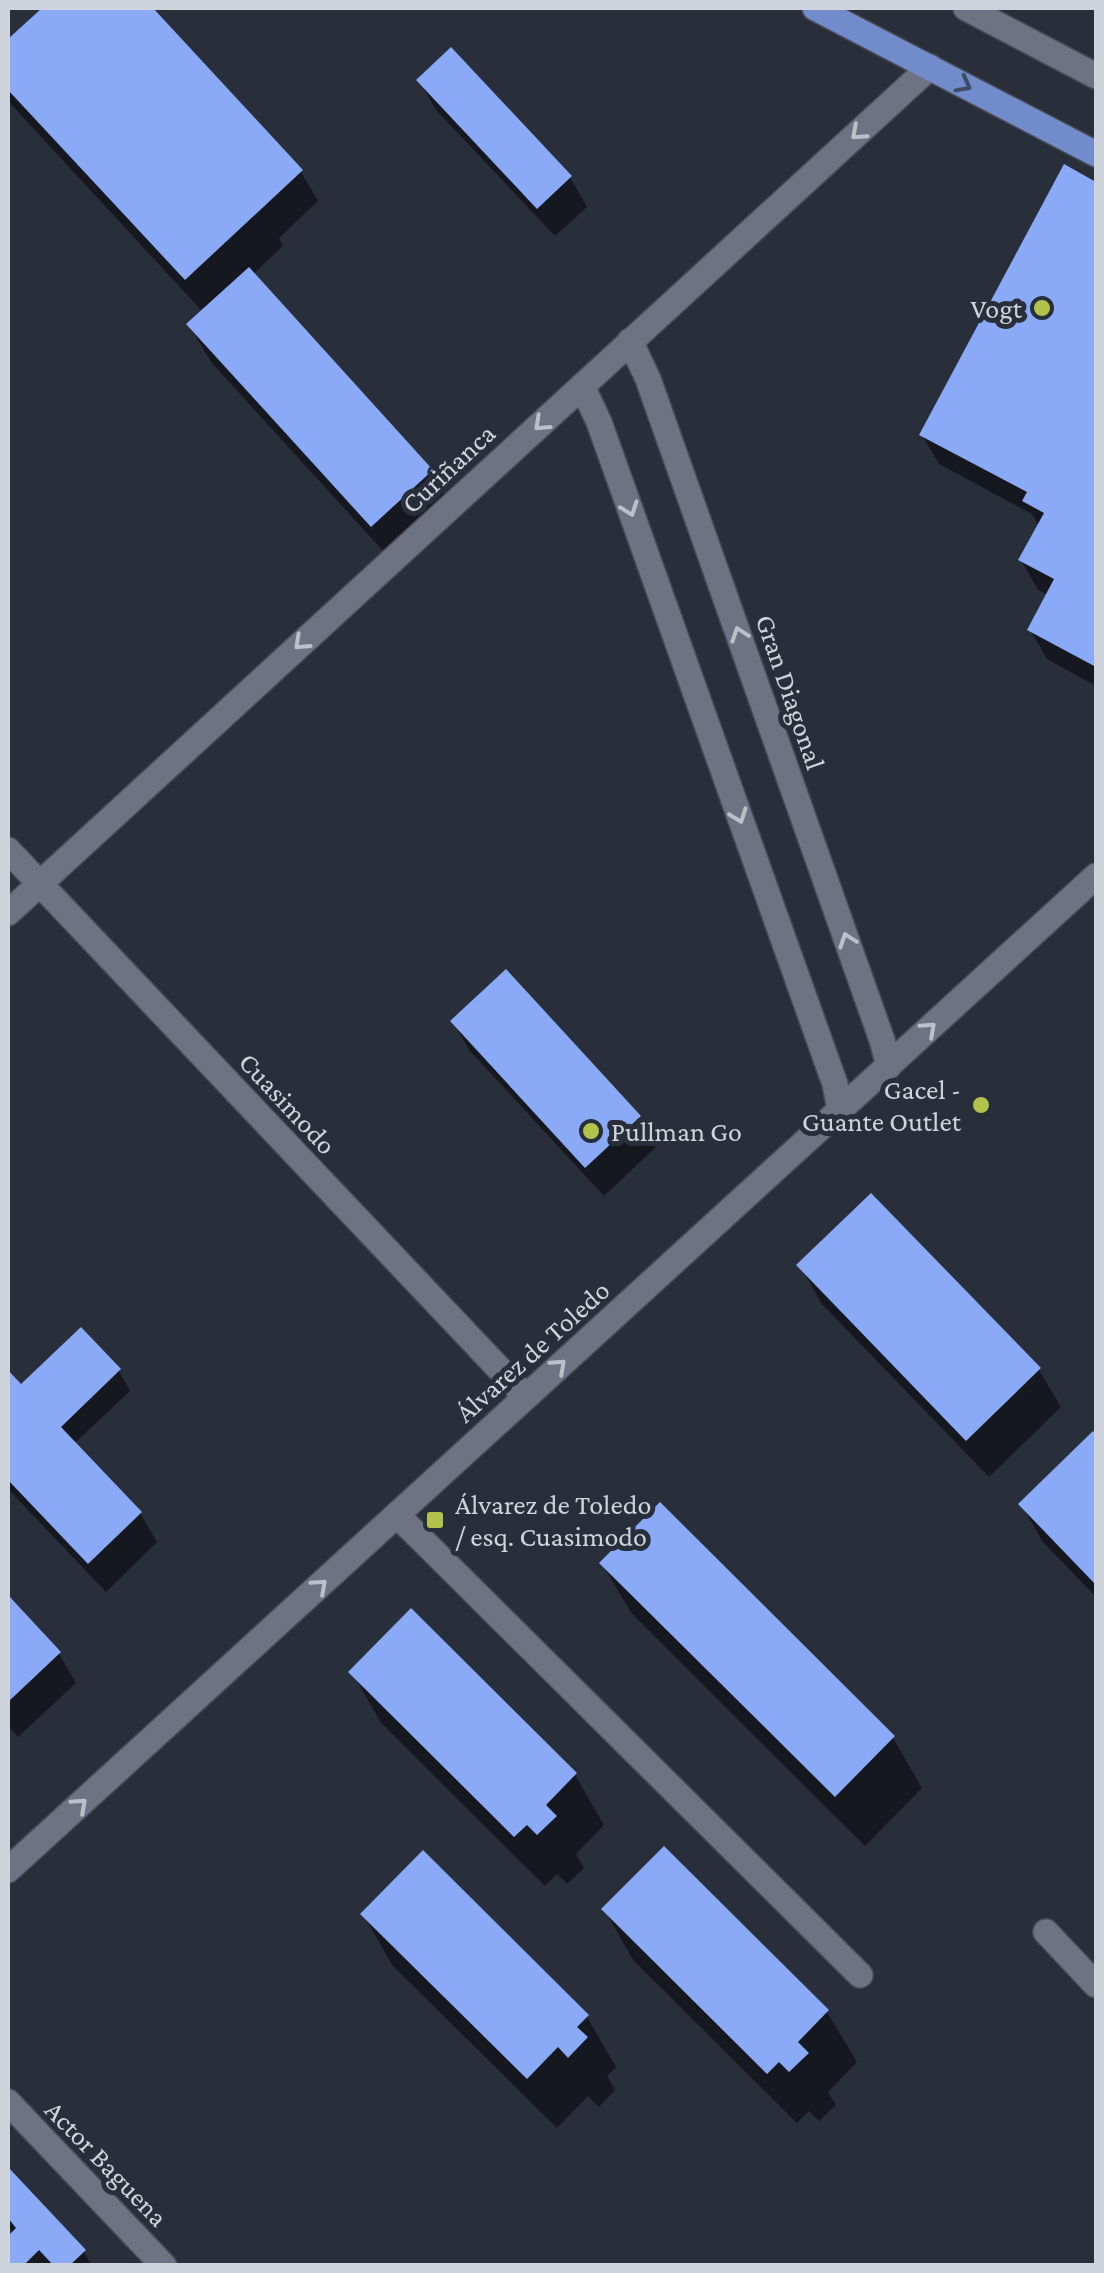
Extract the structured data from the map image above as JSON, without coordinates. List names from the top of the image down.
{
  "streets": {
    "street": [
      "Curiñanca",
      "Gran Diagonal",
      "Cuasimodo",
      "Álvarez de Toledo",
      "Actor Baguena"
    ]
  },
  "crossings": [
    ["Curiñanca", "Gran Diagonal"],
    ["Curiñanca", "Cuasimodo"],
    ["Gran Diagonal", "Álvarez de Toledo"],
    ["Cuasimodo", "Álvarez de Toledo"]
  ],
  "one_way": ["Curiñanca", "Álvarez de Toledo"],
  "places": {
    "other": ["Vogt", "Gacel - Guante Outlet", "Pullman Go"],
    "transit": ["Álvarez de Toledo / esq. Cuasimodo"]
  }
}
